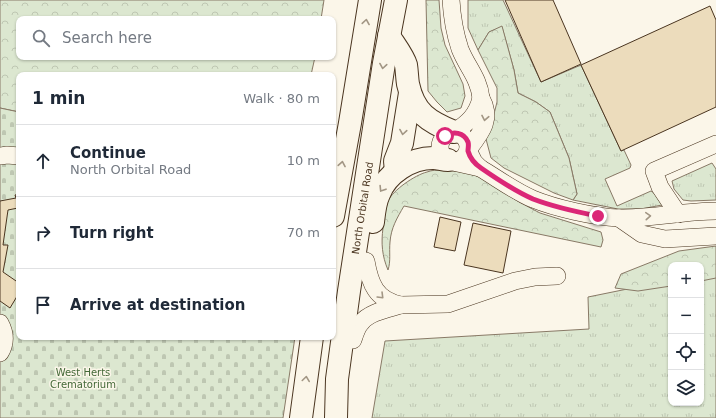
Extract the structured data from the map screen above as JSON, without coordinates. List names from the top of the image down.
{
  "streets": {
    "highway": ["North Orbital Road"]
  },
  "parks": ["West Herts Crematorium"],
  "page": {
    "search": "Search here",
    "heading": ["1 min", "Walk · 80 m"],
    "list": [
      ["Continue", "North Orbital Road", "10 m"],
      ["Turn right", "70 m"],
      "Arrive at destination"
    ],
    "map_buttons": ["+", "−"]
  }
}
